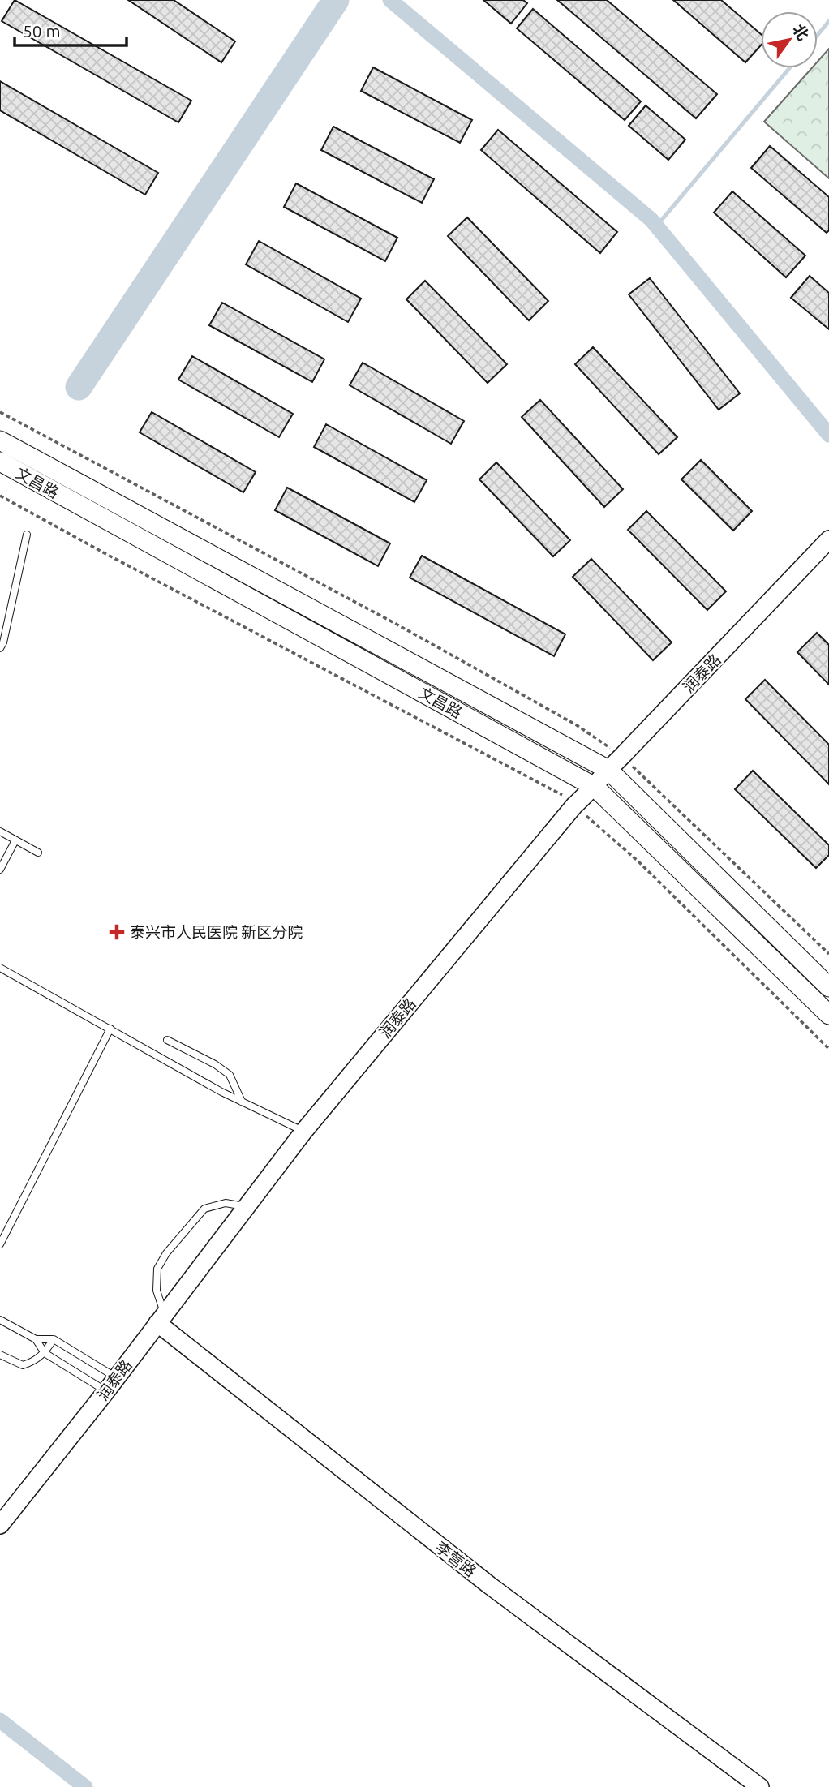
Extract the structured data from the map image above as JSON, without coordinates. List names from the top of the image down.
{
  "streets": {
    "main road": ["文昌路"],
    "street": ["润泰路", "李营路"]
  },
  "crossings": [
    ["文昌路", "润泰路"],
    ["润泰路", "李营路"]
  ],
  "places": {
    "health": ["泰兴市人民医院 新区分院"]
  },
  "scale_bar": "50 m",
  "north": "top right"
}
